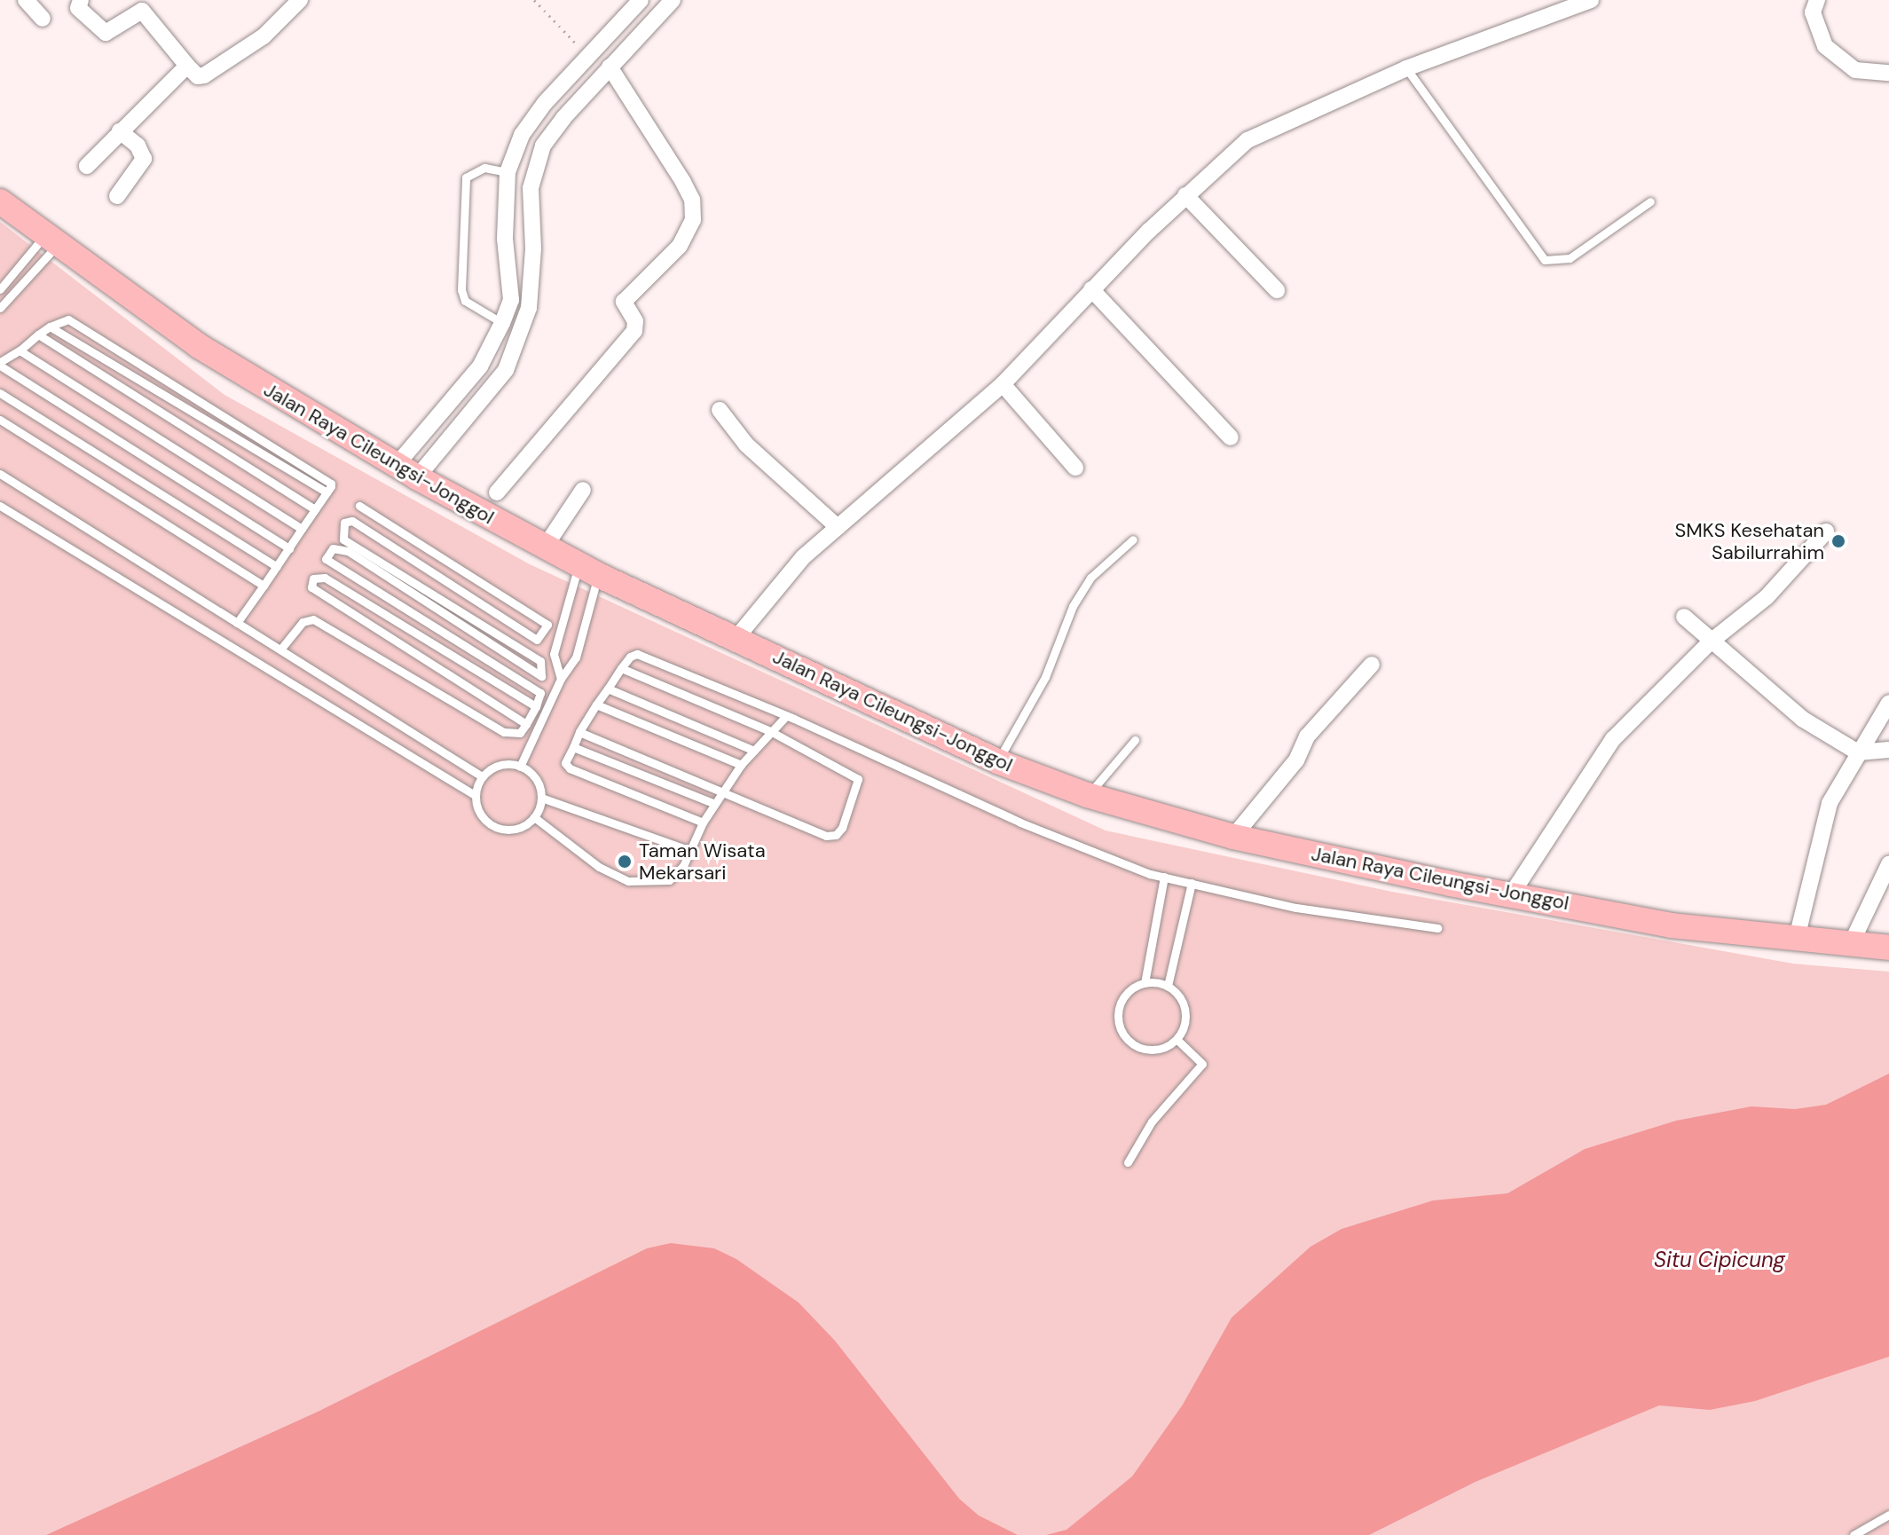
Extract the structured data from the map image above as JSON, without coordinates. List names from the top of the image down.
{
  "streets": {
    "main road": ["Jalan Raya Cileungsi-Jonggol"]
  },
  "water": ["Situ Cipicung"],
  "places": ["SMKS Kesehatan Sabilurrahim", "Taman Wisata Mekarsari"]
}
